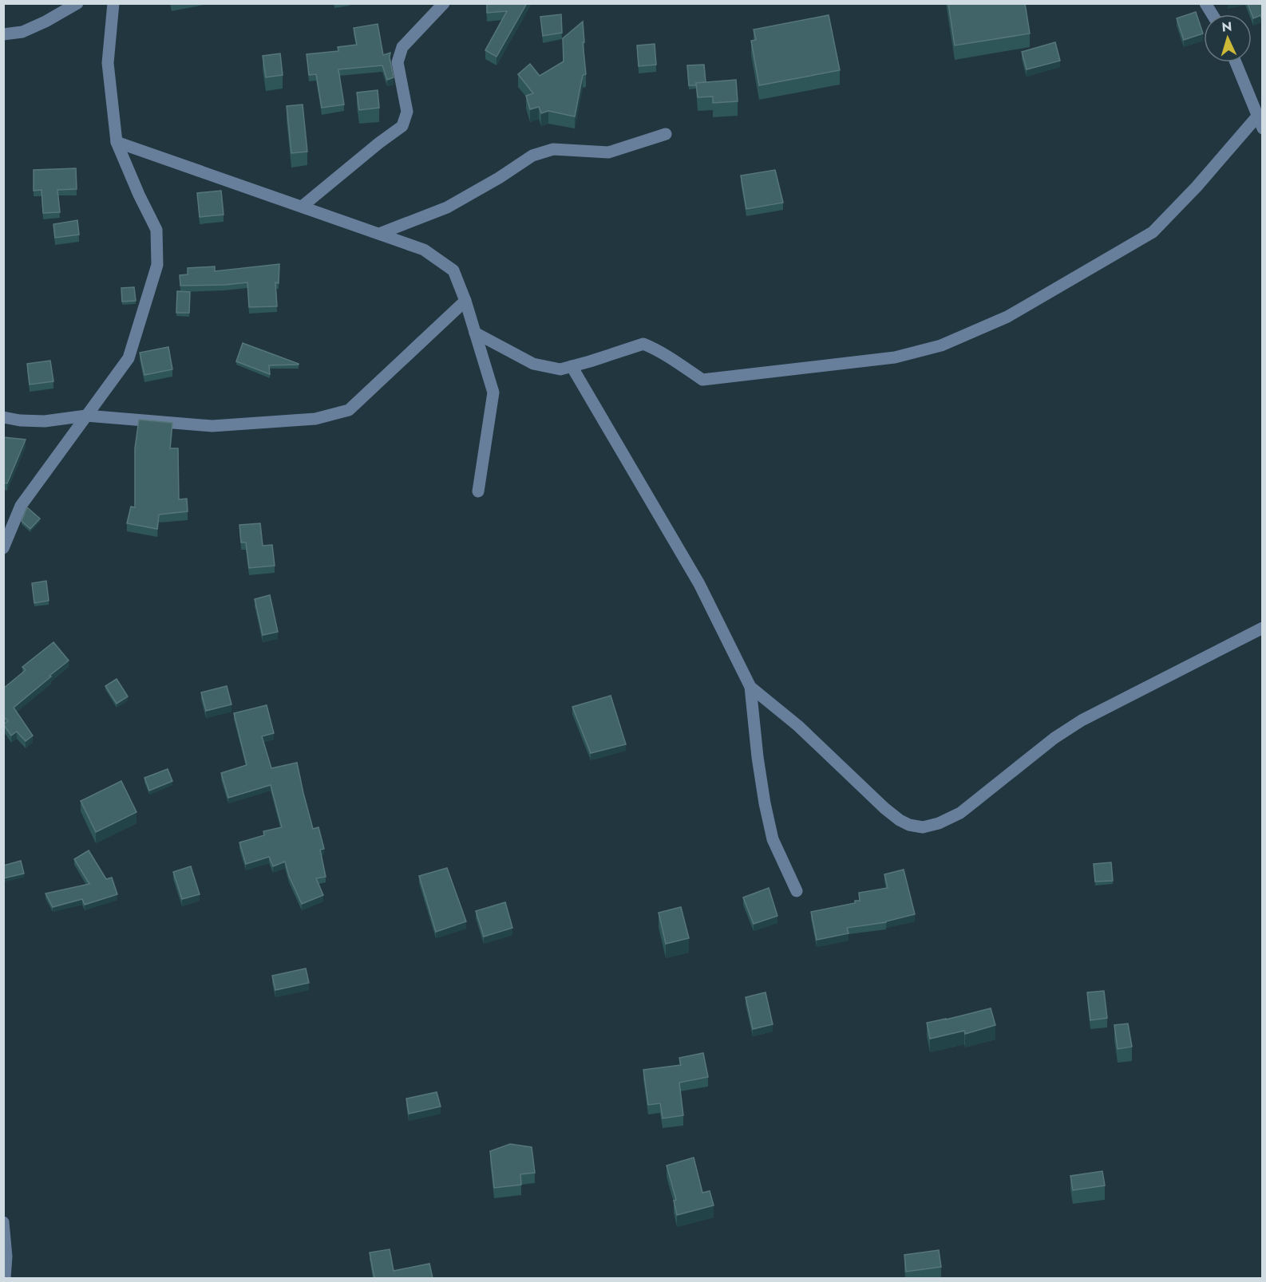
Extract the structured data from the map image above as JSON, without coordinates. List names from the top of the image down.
{
  "north": "top"
}
